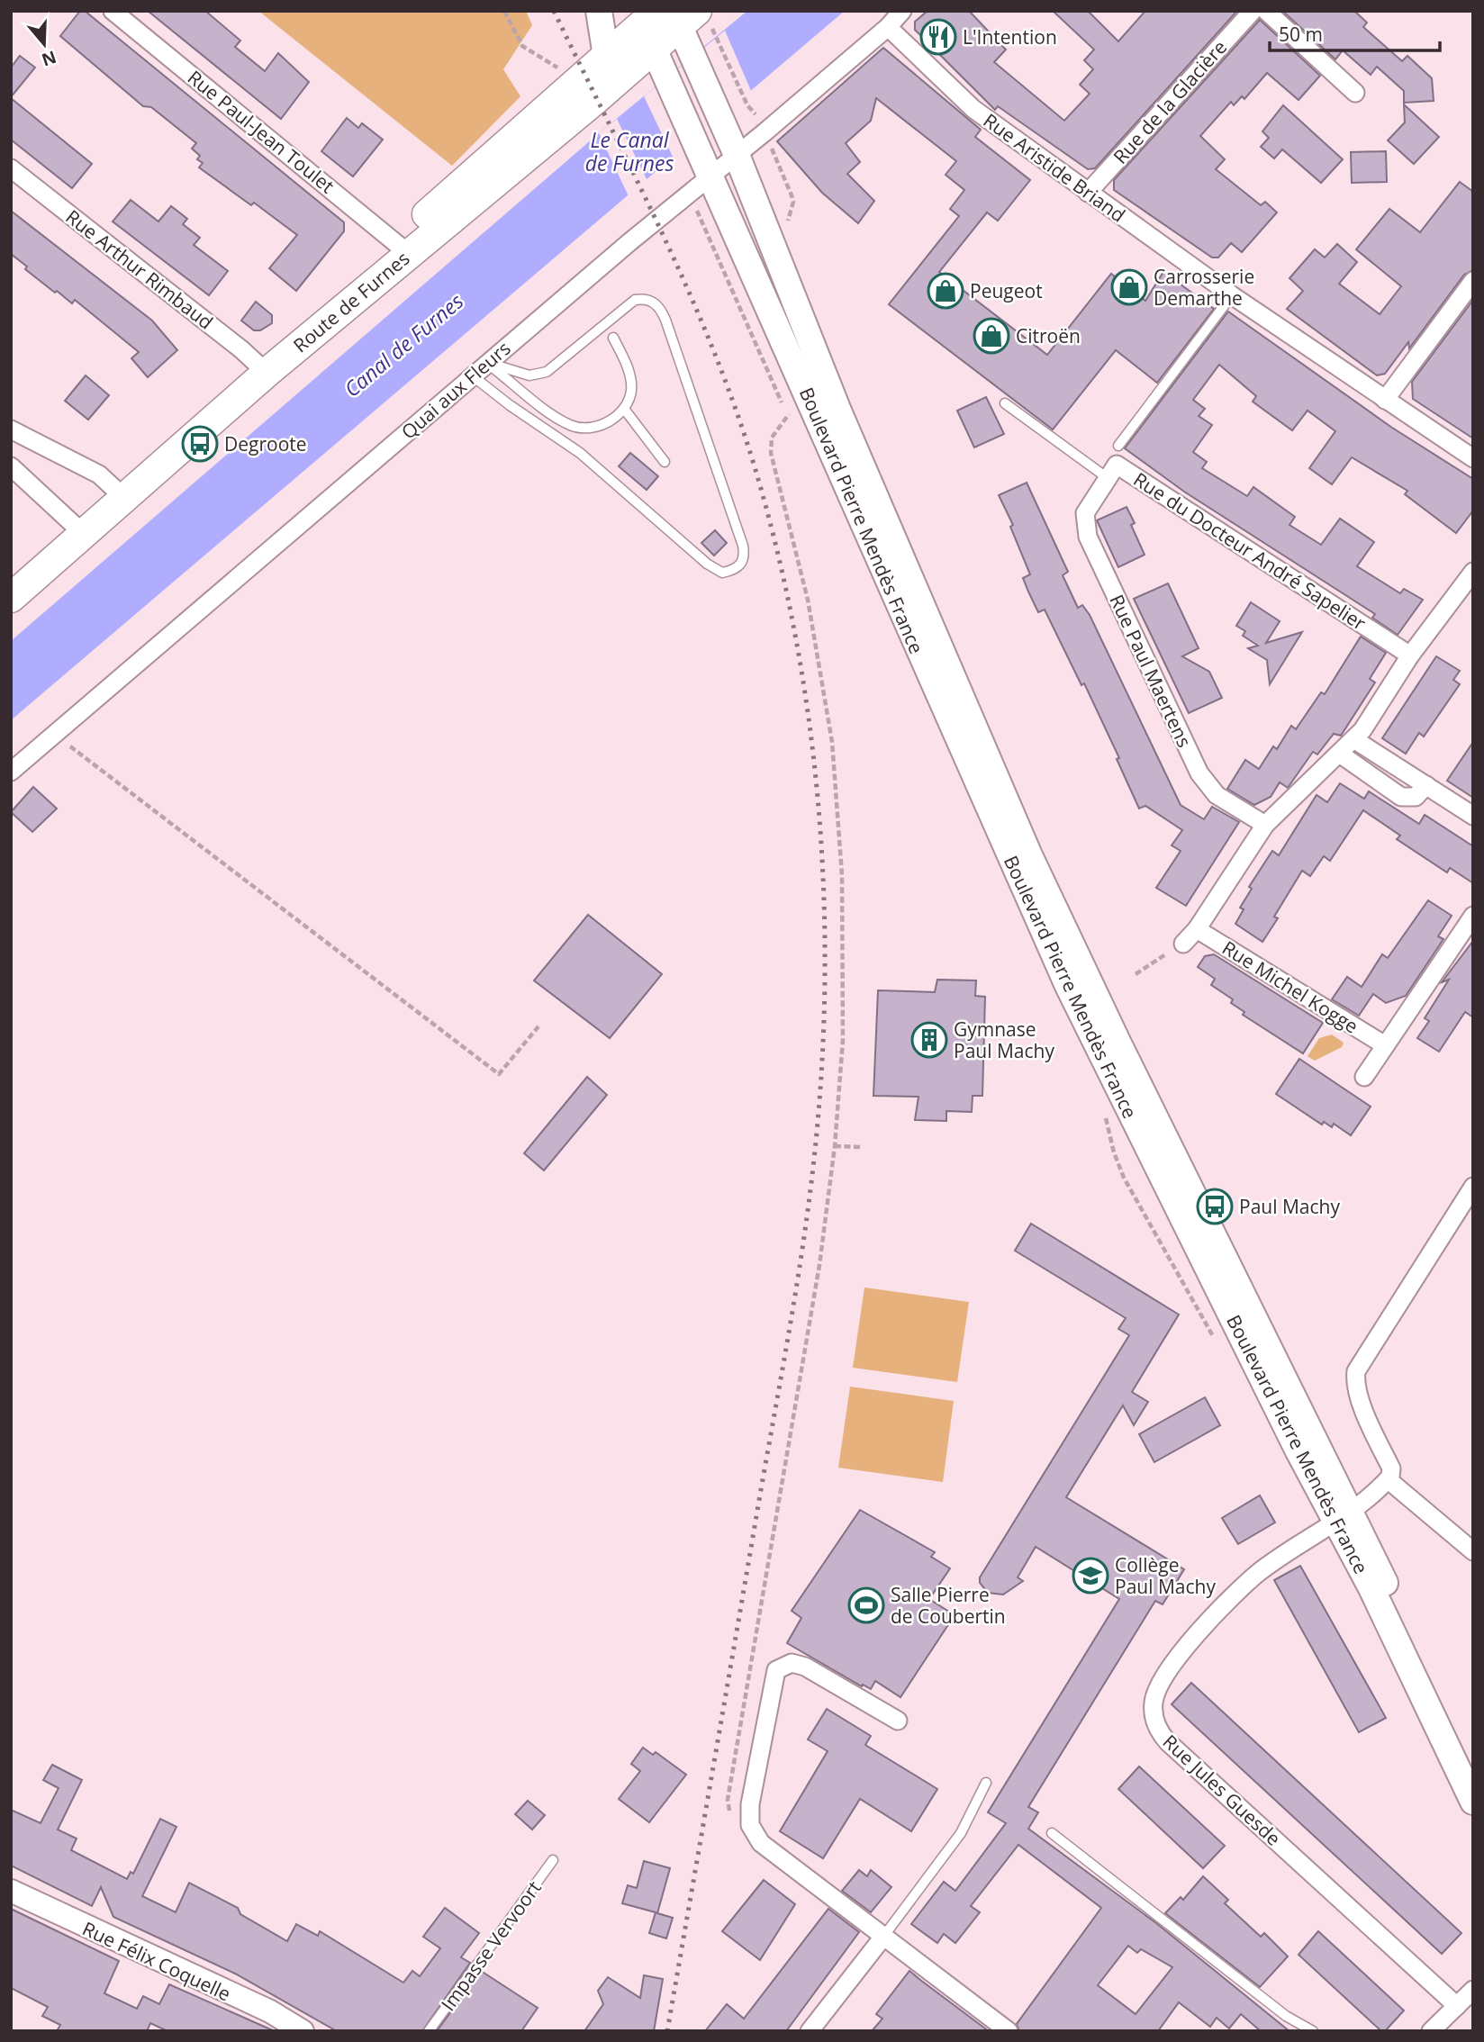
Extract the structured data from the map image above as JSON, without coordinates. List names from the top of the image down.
{
  "streets": {
    "main road": ["Route de Furnes", "Boulevard Pierre Mendès France"],
    "street": [
      "Rue de la Glacière",
      "Rue Paul-Jean Toulet",
      "Rue Aristide Briand",
      "Rue Arthur Rimbaud",
      "Quai aux Fleurs",
      "Rue du Docteur André Sapelier",
      "Rue Paul Maertens",
      "Rue Michel Kogge",
      "Rue Jules Guesde",
      "Rue Félix Coquelle"
    ],
    "lane": ["Impasse Vervoort"]
  },
  "crossings": [
    ["Rue de la Glacière", "Rue Aristide Briand"],
    ["Rue Paul-Jean Toulet", "Route de Furnes"],
    ["Rue Aristide Briand", "Quai aux Fleurs"],
    ["Rue Arthur Rimbaud", "Route de Furnes"],
    ["Route de Furnes", "Boulevard Pierre Mendès France"],
    ["Quai aux Fleurs", "Boulevard Pierre Mendès France"],
    ["Boulevard Pierre Mendès France", "Rue Jules Guesde"],
    ["Rue du Docteur André Sapelier", "Rue Paul Maertens"]
  ],
  "water": ["Le Canal de Furnes", "Canal de Furnes"],
  "places": {
    "restaurant": ["L'Intention"],
    "shop": ["Carrosserie Demarthe", "Peugeot", "Citroën"],
    "bus stop": ["Degroote", "Paul Machy"],
    "building": ["Gymnase Paul Machy"],
    "school or university": ["Collège Paul Machy"],
    "sports": ["Salle Pierre de Coubertin"]
  },
  "scale_bar": "50 m",
  "north": "bottom"
}
